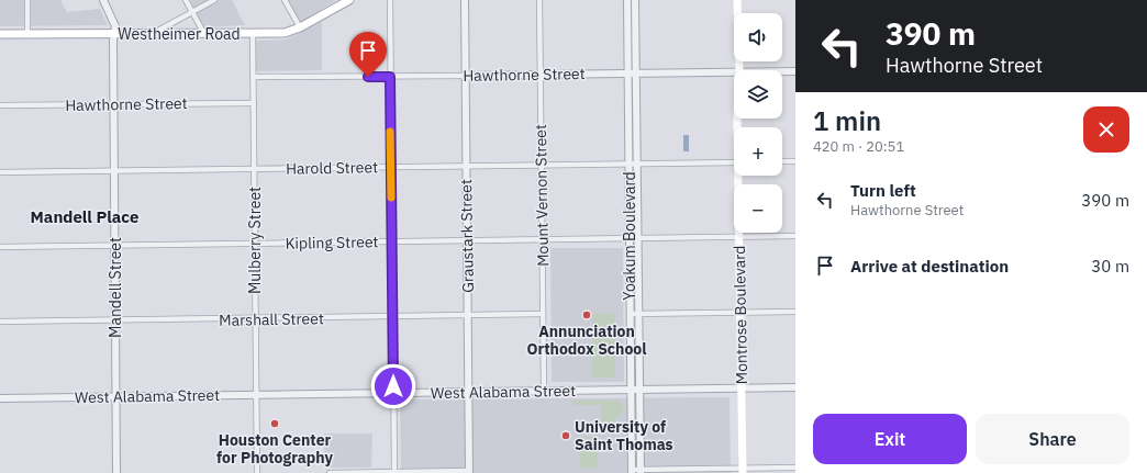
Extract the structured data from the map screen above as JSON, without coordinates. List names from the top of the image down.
{
  "streets": {
    "main road": ["Westheimer Road", "Montrose Boulevard"],
    "street": [
      "Hawthorne Street",
      "Harold Street",
      "Mount Vernon Street",
      "Graustark Street",
      "Yoakum Boulevard",
      "Mulberry Street",
      "Kipling Street",
      "Mandell Street",
      "Marshall Street",
      "West Alabama Street"
    ]
  },
  "crossings": [
    ["Westheimer Road", "Mulberry Street"],
    ["Westheimer Road", "Mandell Street"],
    ["Hawthorne Street", "Mount Vernon Street"],
    ["Hawthorne Street", "Graustark Street"],
    ["Hawthorne Street", "Yoakum Boulevard"],
    ["Hawthorne Street", "Mulberry Street"],
    ["Hawthorne Street", "Mandell Street"],
    ["Harold Street", "Mount Vernon Street"],
    ["Harold Street", "Graustark Street"],
    ["Harold Street", "Yoakum Boulevard"],
    ["Harold Street", "Mulberry Street"],
    ["Harold Street", "Mandell Street"],
    ["Mount Vernon Street", "Kipling Street"],
    ["Mount Vernon Street", "Marshall Street"],
    ["Mount Vernon Street", "West Alabama Street"],
    ["Graustark Street", "Kipling Street"],
    ["Graustark Street", "Marshall Street"],
    ["Graustark Street", "West Alabama Street"],
    ["Yoakum Boulevard", "Kipling Street"],
    ["Yoakum Boulevard", "West Alabama Street"],
    ["Mulberry Street", "Kipling Street"],
    ["Mulberry Street", "Marshall Street"],
    ["Mulberry Street", "West Alabama Street"],
    ["Kipling Street", "Mandell Street"],
    ["Kipling Street", "Montrose Boulevard"],
    ["Mandell Street", "Marshall Street"],
    ["Mandell Street", "West Alabama Street"],
    ["Montrose Boulevard", "West Alabama Street"]
  ],
  "districts": ["Mandell Place"],
  "places": ["Annunciation Orthodox School", "Houston Center for Photography", "University of Saint Thomas"],
  "page": {
    "turn": ["390 m", "Hawthorne Street"],
    "map_buttons": ["+", "−"],
    "heading": ["1 min", "420 m · 20:51"],
    "list": [
      {
        "name": "Turn left",
        "note": "Hawthorne Street",
        "value": "390 m"
      },
      {
        "name": "Arrive at destination",
        "value": "30 m"
      }
    ],
    "buttons": ["Exit", "Share"]
  }
}
